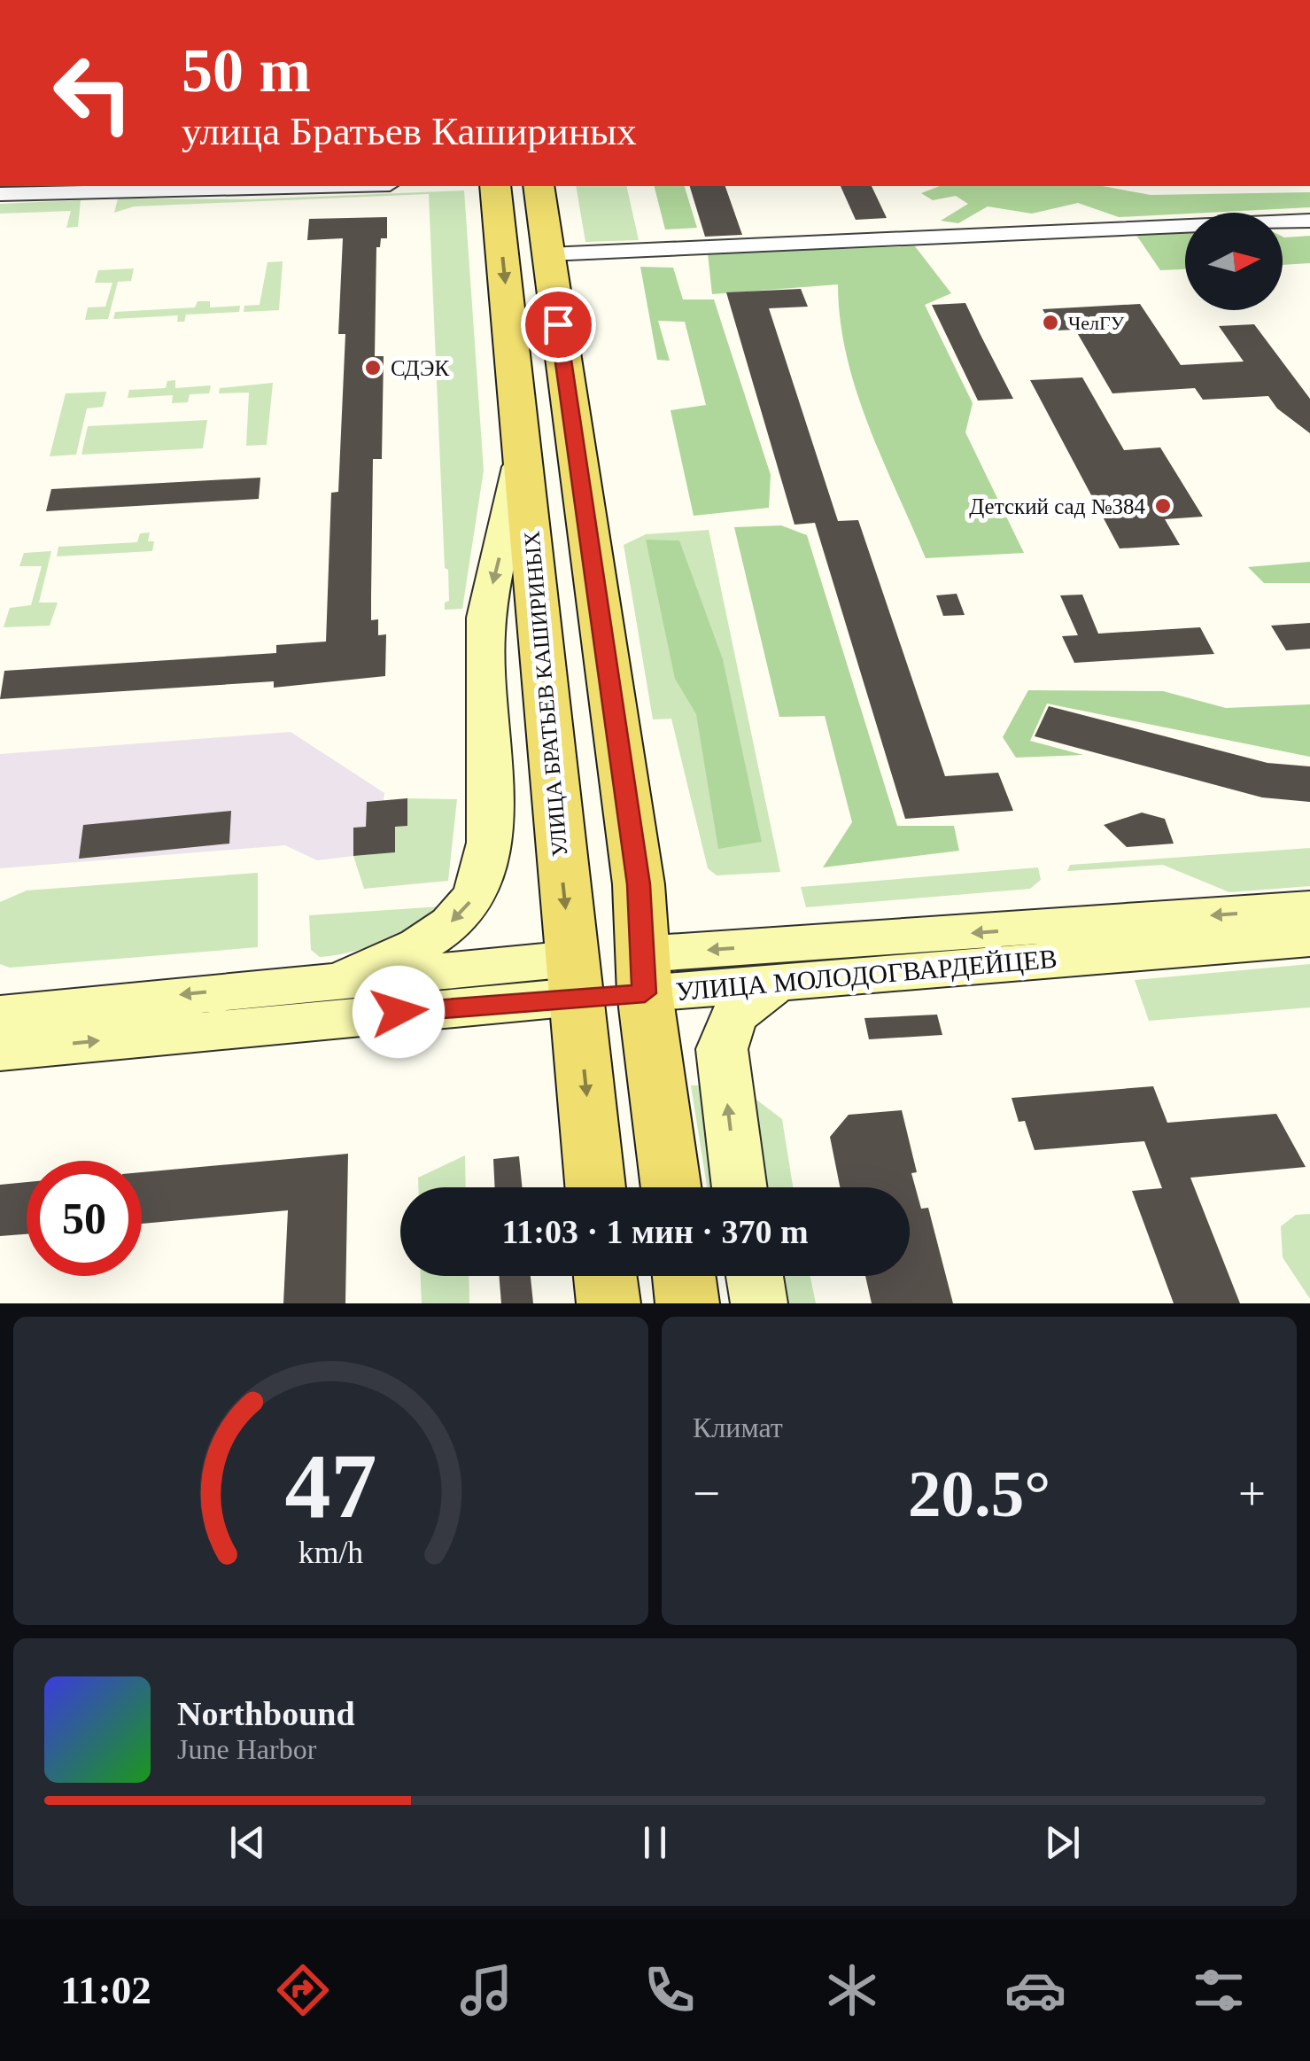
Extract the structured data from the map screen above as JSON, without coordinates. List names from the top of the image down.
{
  "streets": {
    "main road": ["УЛИЦА БРАТЬЕВ КАШИРИНЫХ", "УЛИЦА МОЛОДОГВАРДЕЙЦЕВ"]
  },
  "crossings": [
    ["УЛИЦА БРАТЬЕВ КАШИРИНЫХ", "УЛИЦА МОЛОДОГВАРДЕЙЦЕВ"]
  ],
  "places": ["ЧелГУ", "СДЭК", "Детский сад №384"],
  "north": "right",
  "page": {
    "turn": ["50 m", "улица Братьев Кашириных"],
    "limit": "50",
    "trip": "11:03 · 1 мин · 370 m",
    "tile": "Климат",
    "heat": ["−", "20.5°", "+"],
    "song": ["Northbound", "June Harbor"],
    "tabs": "11:02",
    "gauge": ["47", "km/h"]
  }
}
